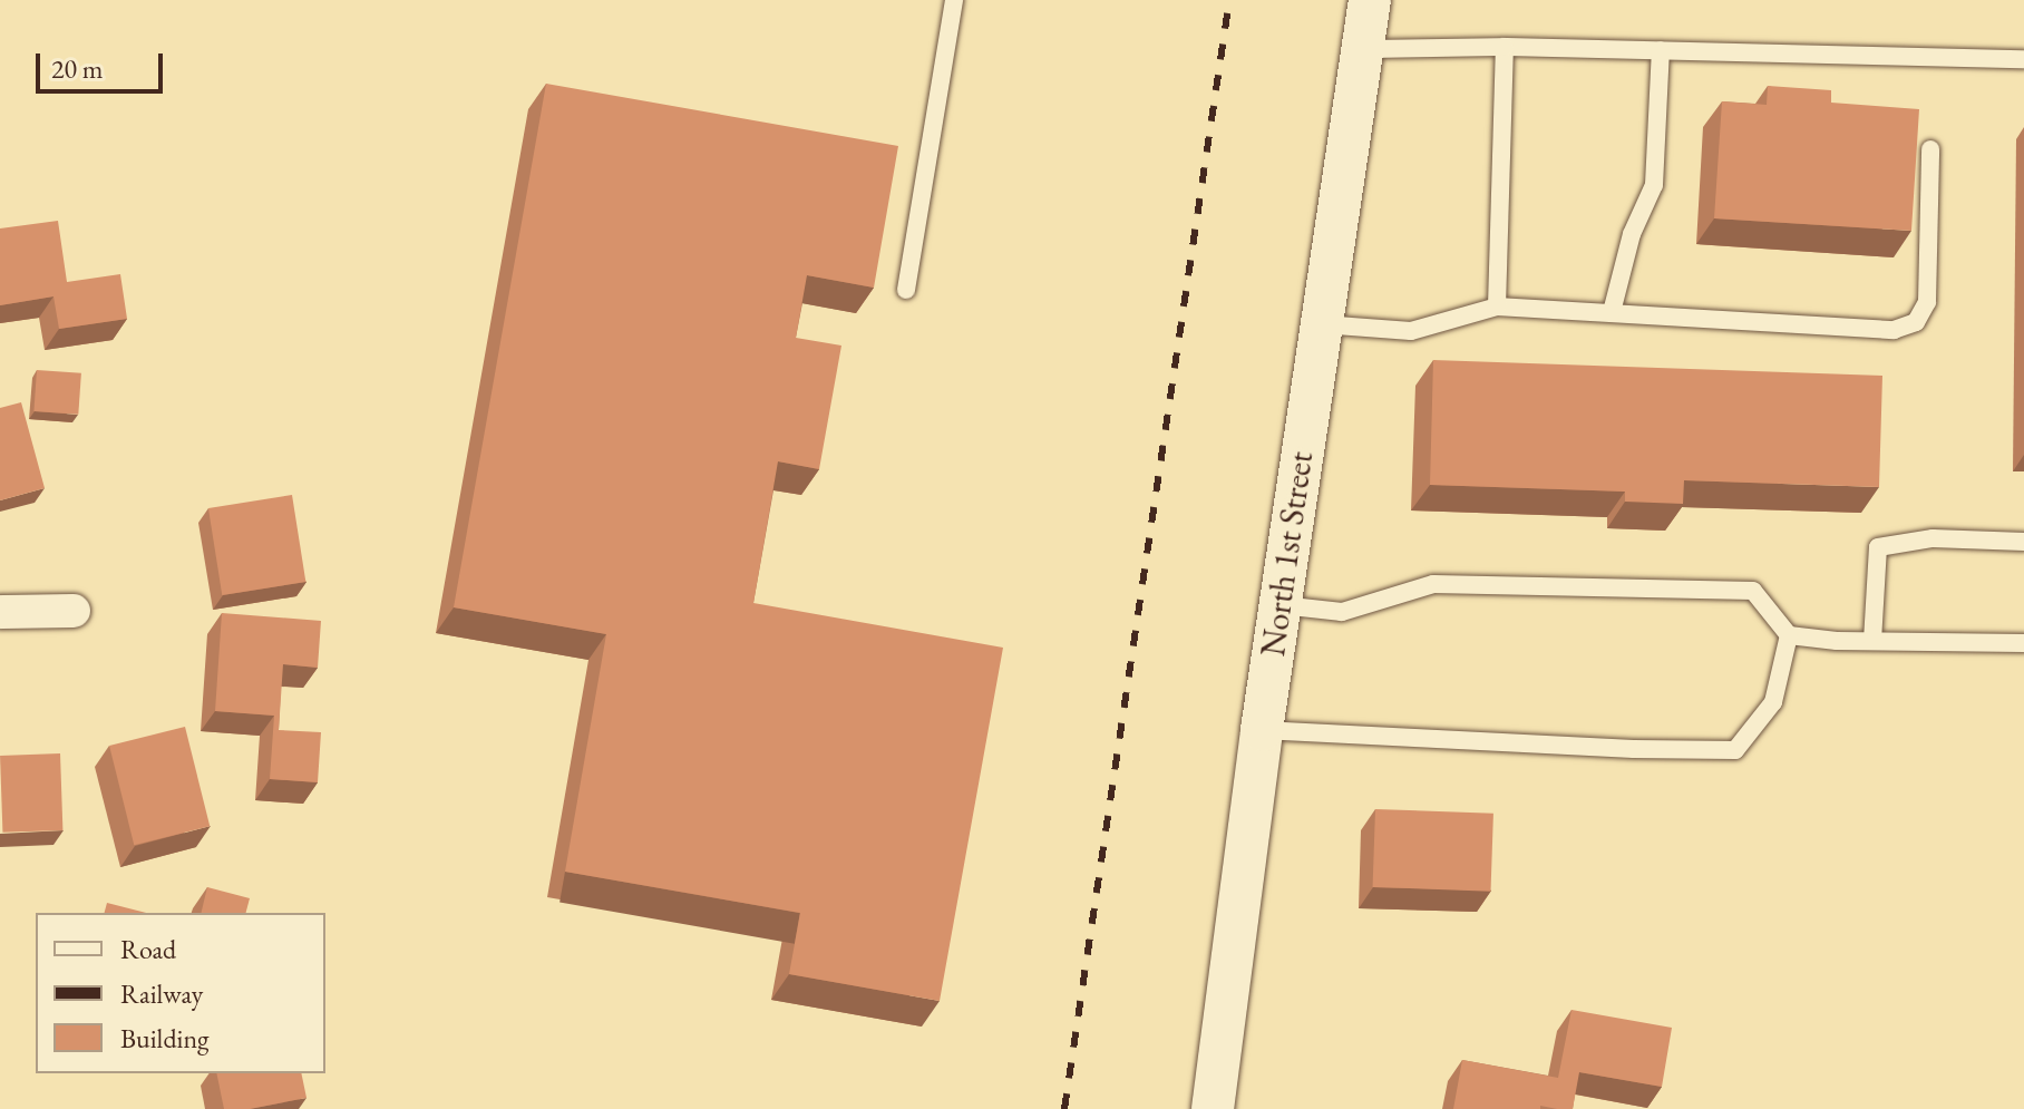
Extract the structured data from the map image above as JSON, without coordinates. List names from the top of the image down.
{
  "streets": {
    "street": ["North 1st Street"]
  },
  "legend": ["Road", "Railway", "Building"],
  "scale_bar": "20 m"
}
